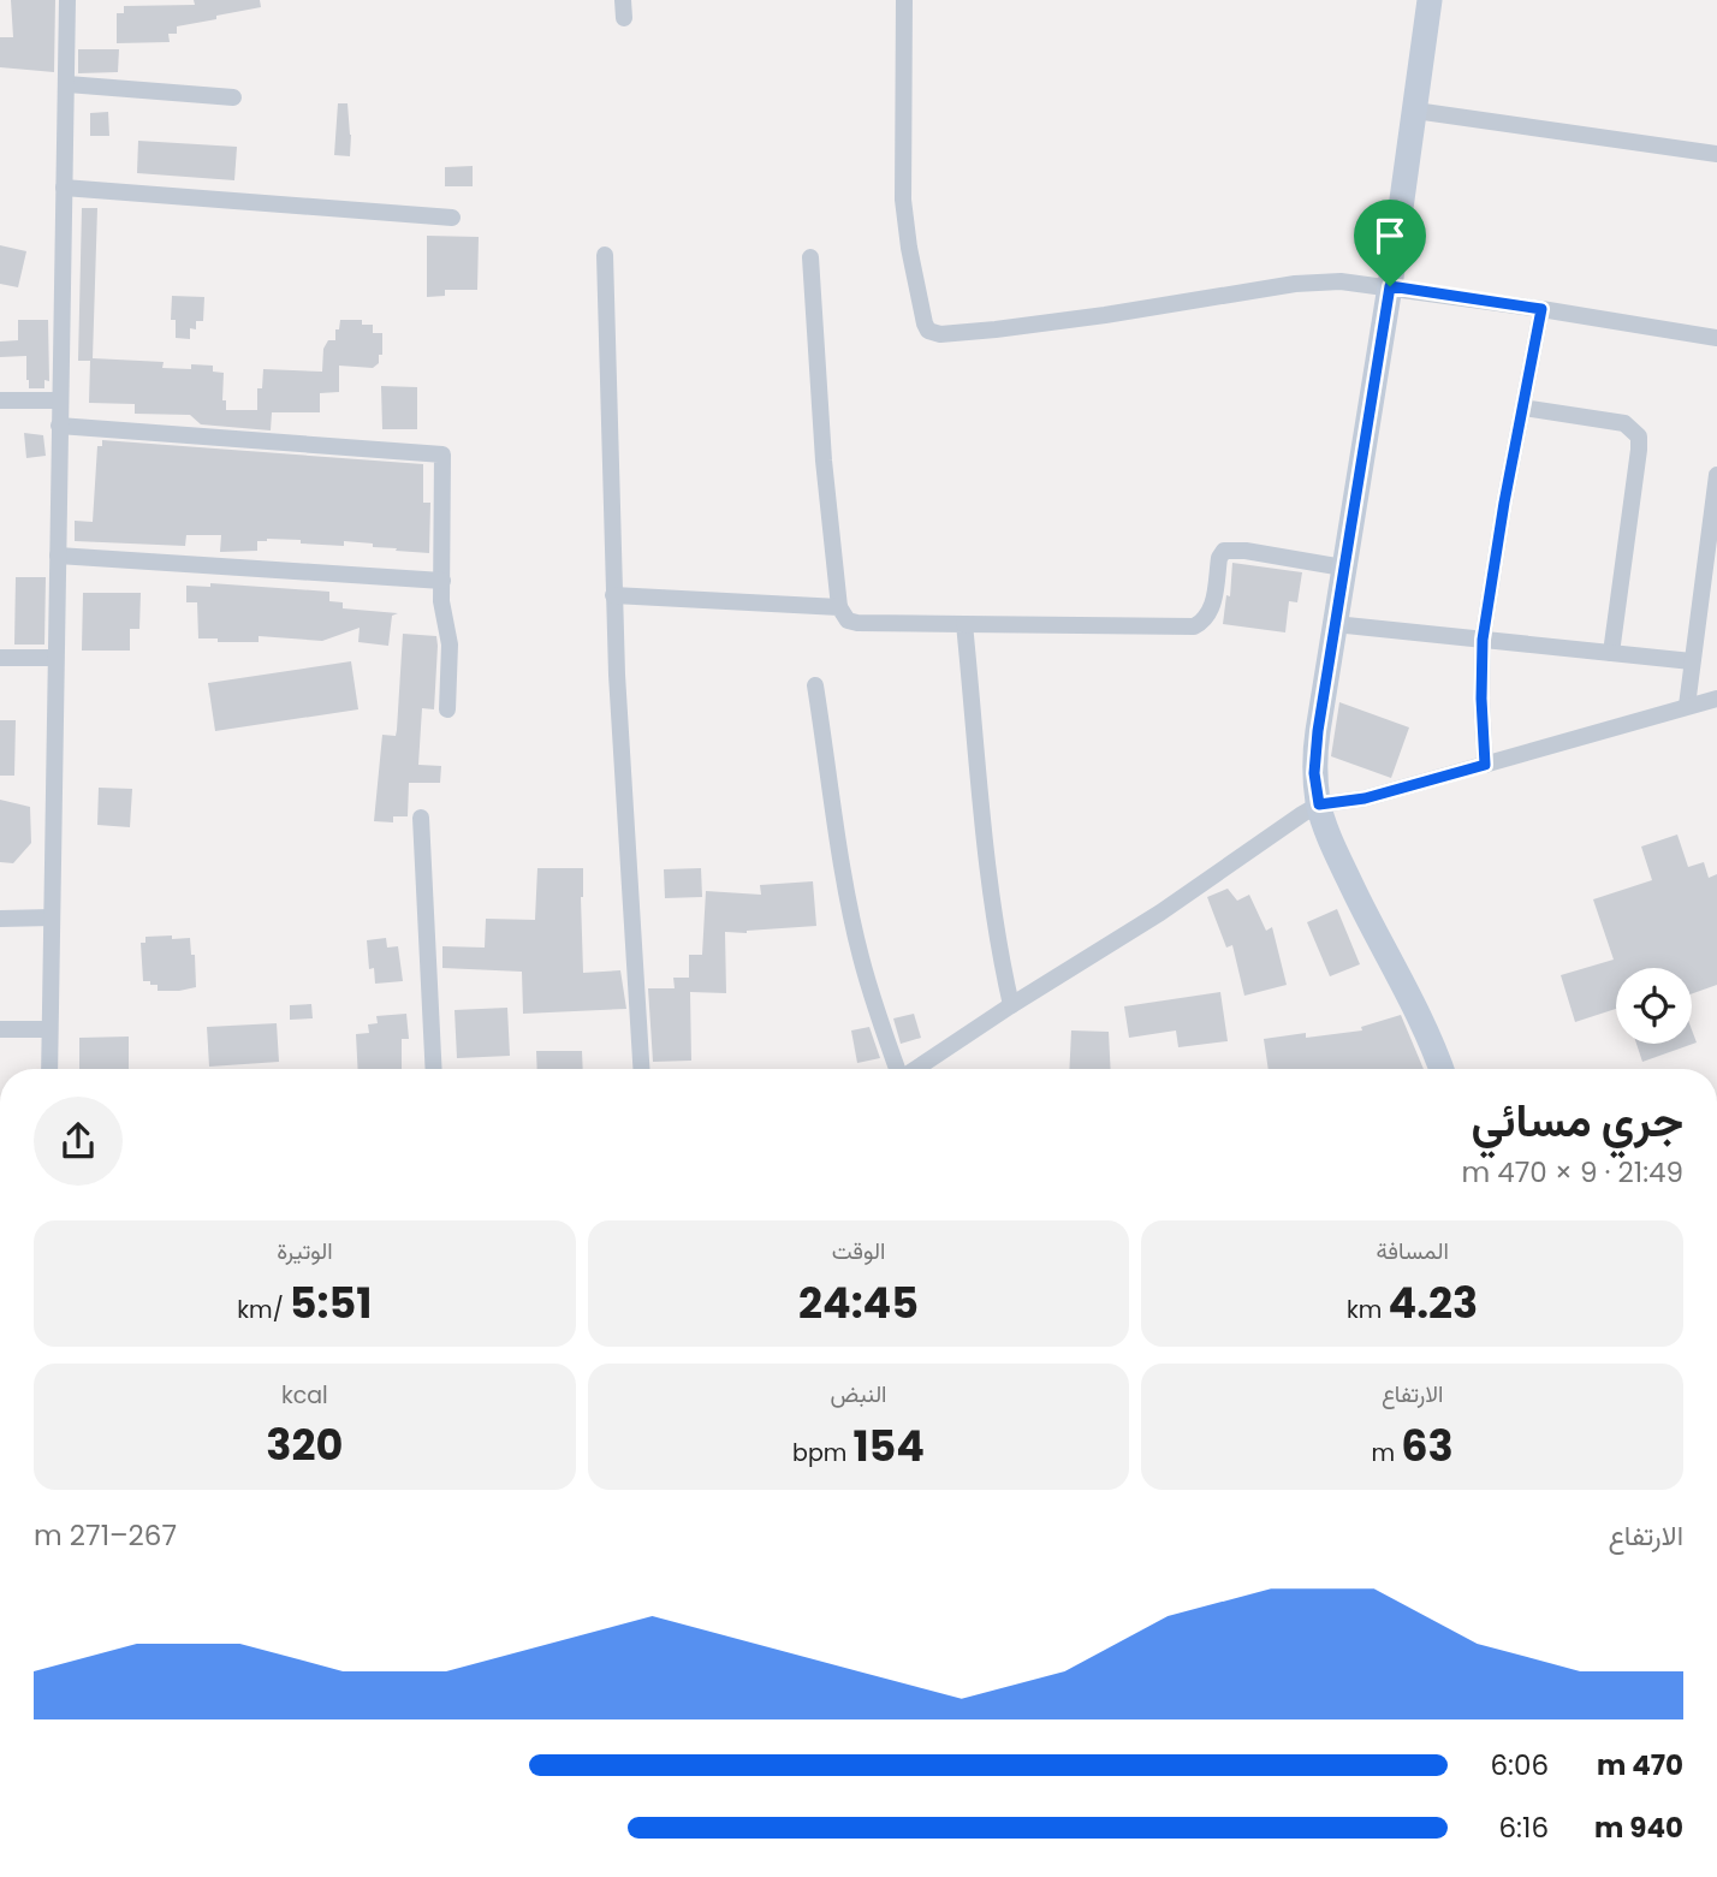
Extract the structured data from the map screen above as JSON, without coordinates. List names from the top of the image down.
{
  "page": {
    "heading": ["جري مسائي", "21:49 · 9 × 470 m"],
    "stats": [
      ["المسافة", "4.23 km"],
      ["الوقت", "24:45"],
      ["الوتيرة", "5:51 /km"],
      ["الارتفاع", "63 m"],
      ["النبض", "154 bpm"],
      ["kcal", "320"]
    ],
    "chart": ["الارتفاع", "267–271 m"],
    "list": [
      {
        "name": "470 m",
        "note": "6:06"
      },
      {
        "name": "940 m",
        "note": "6:16"
      }
    ]
  }
}
